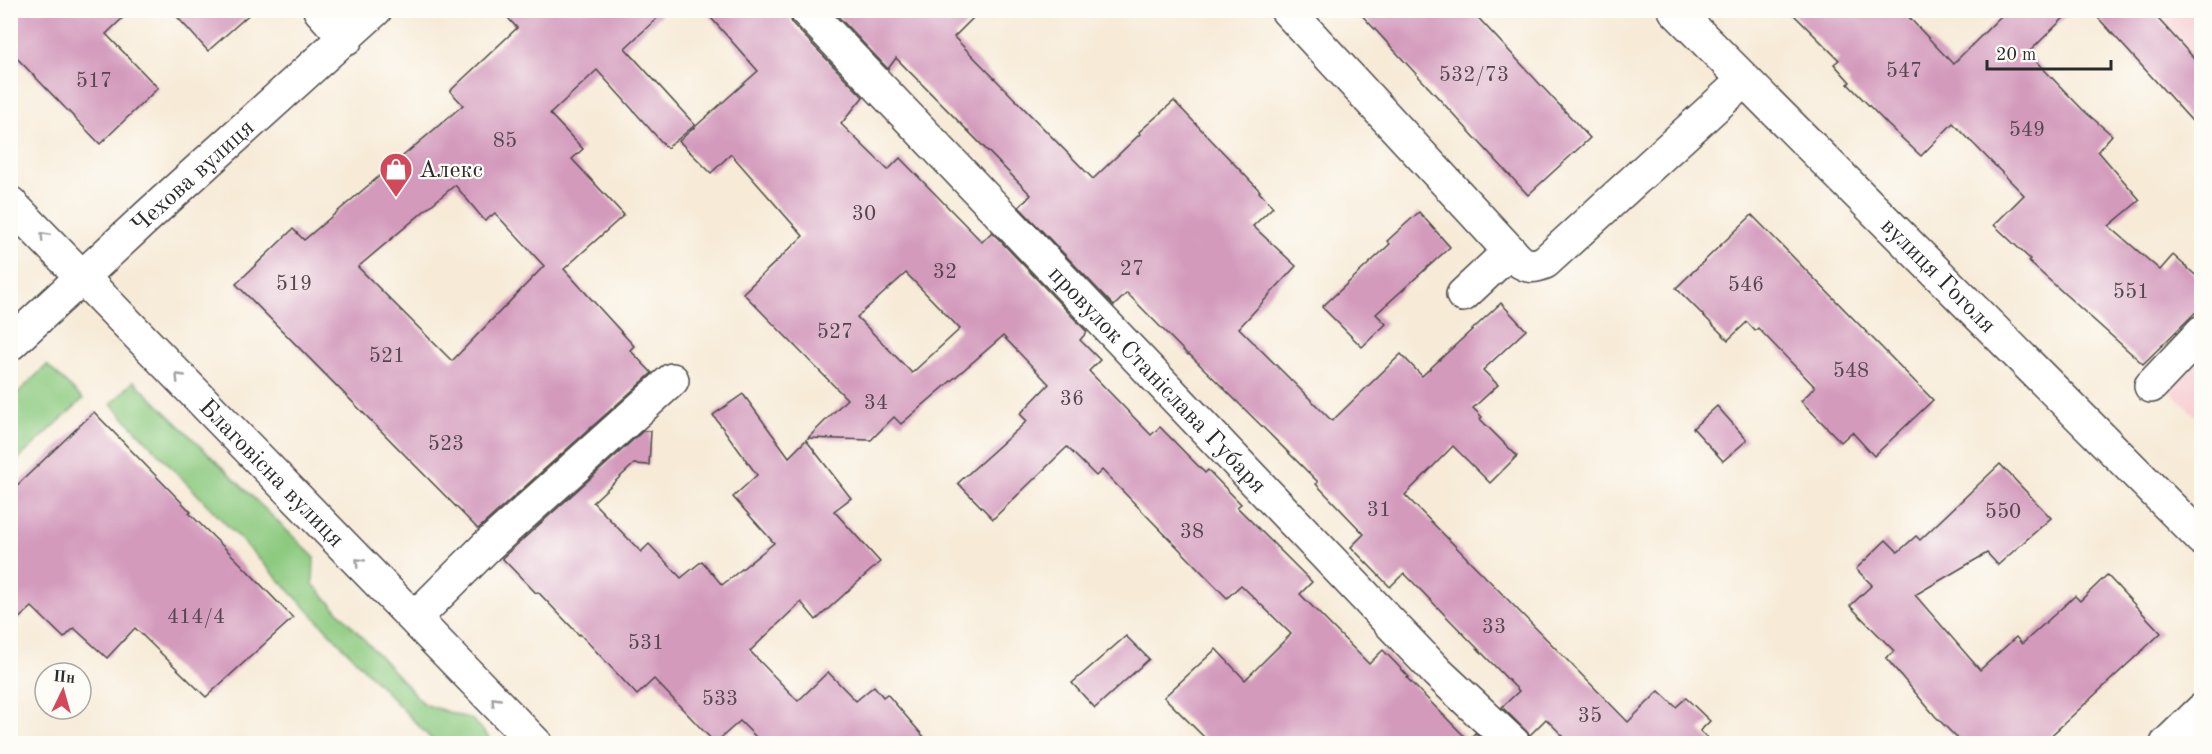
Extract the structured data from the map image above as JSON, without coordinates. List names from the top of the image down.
{
  "streets": {
    "street": [
      "Чехова вулиця",
      "вулиця Гоголя",
      "провулок Станіслава Губаря",
      "Благовісна вулиця"
    ]
  },
  "crossings": [
    ["Чехова вулиця", "Благовісна вулиця"]
  ],
  "one_way": ["Благовісна вулиця"],
  "places": {
    "shop": ["Алекс"]
  },
  "house_numbers": [
    "547",
    "532/73",
    "517",
    "549",
    "85",
    "30",
    "27",
    "32",
    "519",
    "546",
    "551",
    "527",
    "521",
    "548",
    "36",
    "34",
    "523",
    "31",
    "550",
    "38",
    "414/4",
    "33",
    "531",
    "533",
    "35"
  ],
  "scale_bar": "20 m",
  "north": "top"
}
